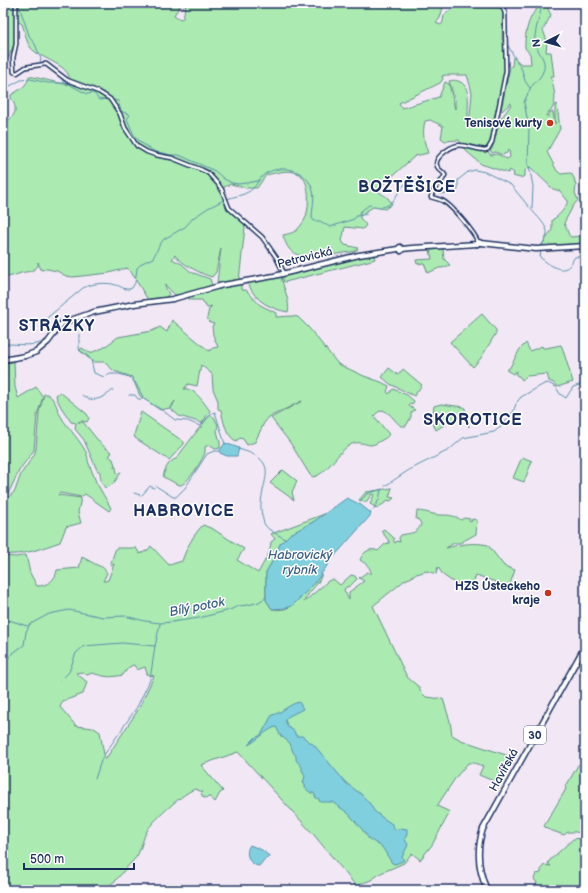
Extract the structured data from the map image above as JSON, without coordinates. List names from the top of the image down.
{
  "streets": {
    "main road": ["Petrovická", "30", "Havířská"]
  },
  "districts": [
    "BOŽTĚŠICE",
    "STRÁŽKY",
    "SKOROTICE",
    "HABROVICE"
  ],
  "water": ["Habrovický rybník", "Bílý potok"],
  "places": ["Tenisové kurty", "HZS Ústeckeho kraje"],
  "scale_bar": "500 m",
  "north": "left"
}
